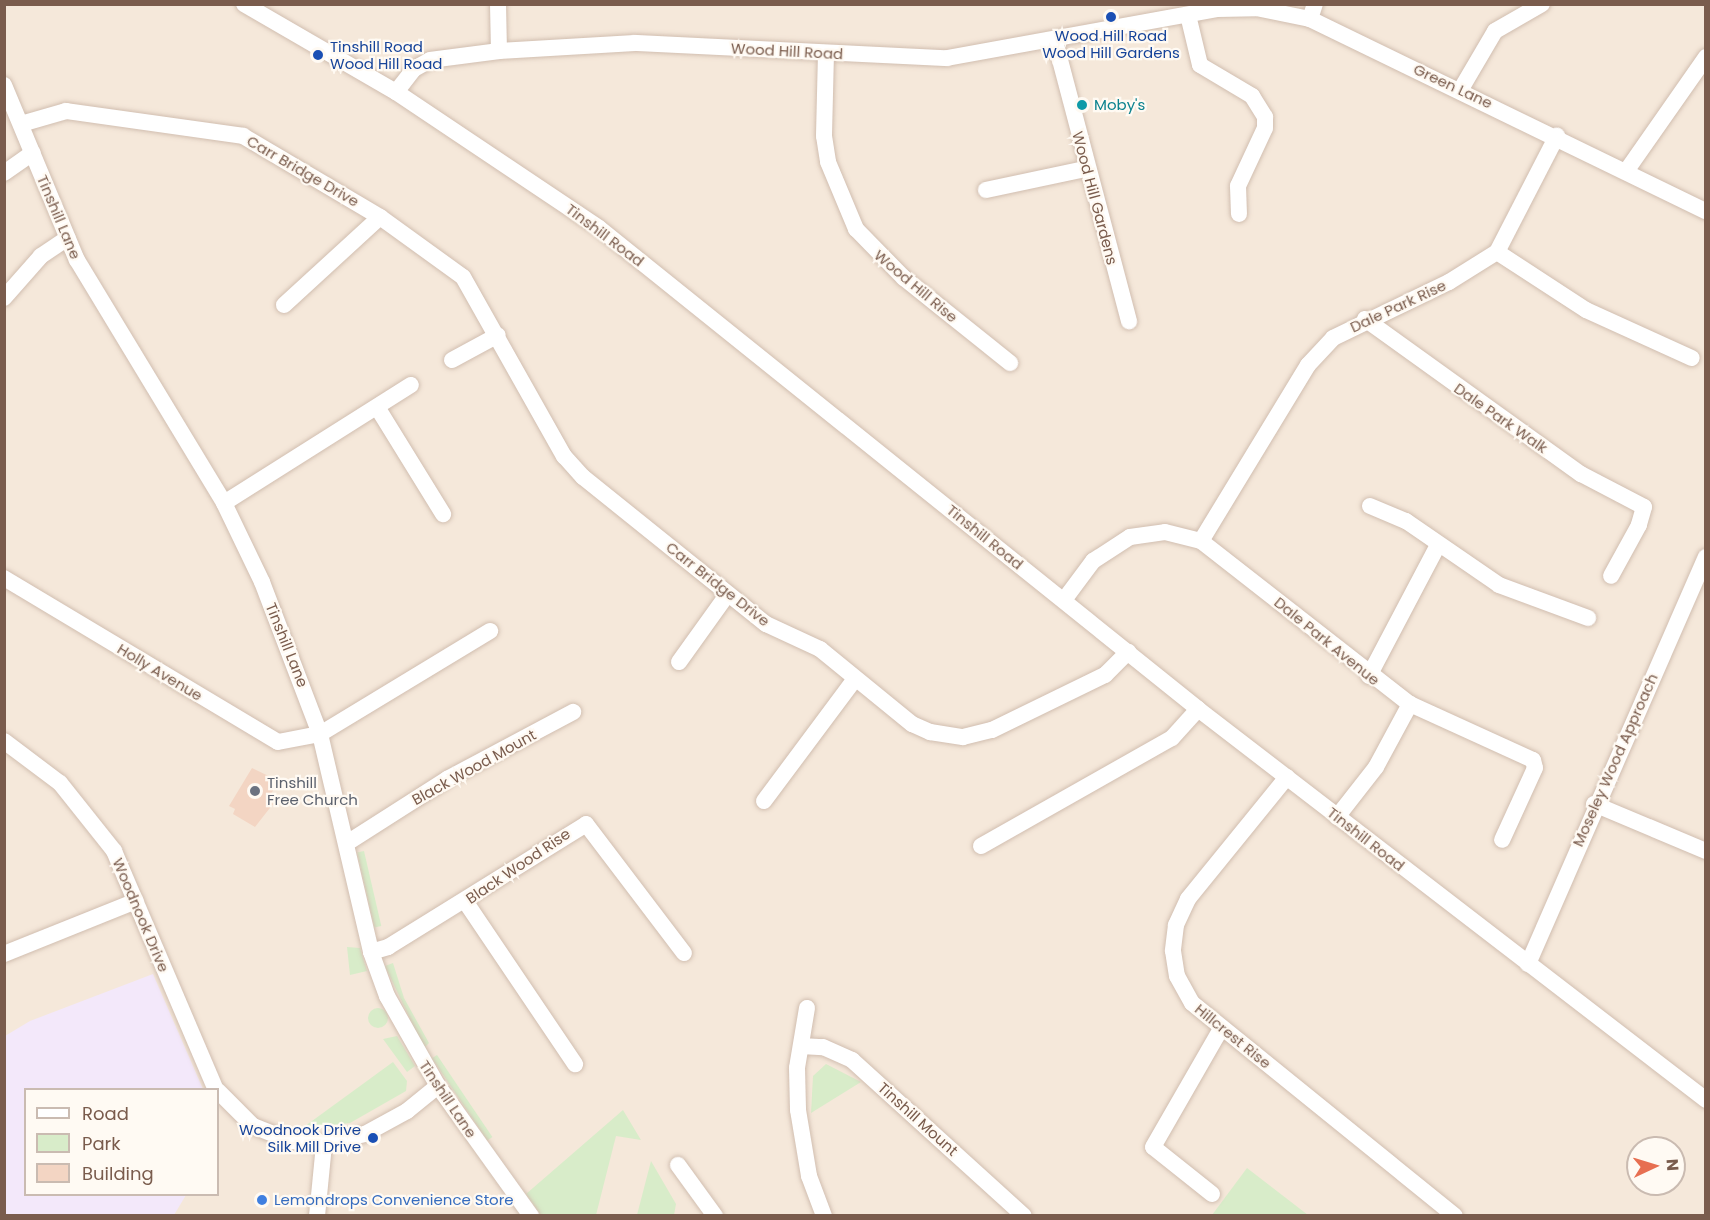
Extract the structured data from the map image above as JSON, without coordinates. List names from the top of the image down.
{
  "streets": {
    "street": [
      "Wood Hill Road",
      "Green Lane",
      "Carr Bridge Drive",
      "Wood Hill Gardens",
      "Tinshill Lane",
      "Tinshill Road",
      "Wood Hill Rise",
      "Dale Park Rise",
      "Dale Park Walk",
      "Dale Park Avenue",
      "Holly Avenue",
      "Moseley Wood Approach",
      "Black Wood Mount",
      "Black Wood Rise",
      "Woodnook Drive",
      "Hillcrest Rise",
      "Tinshill Mount"
    ]
  },
  "crossings": [
    ["Wood Hill Road", "Green Lane"],
    ["Wood Hill Road", "Wood Hill Gardens"],
    ["Wood Hill Road", "Tinshill Road"],
    ["Wood Hill Road", "Wood Hill Rise"],
    ["Carr Bridge Drive", "Tinshill Lane"],
    ["Carr Bridge Drive", "Tinshill Road"],
    ["Tinshill Lane", "Holly Avenue"],
    ["Tinshill Lane", "Black Wood Mount"],
    ["Tinshill Lane", "Black Wood Rise"],
    ["Tinshill Lane", "Woodnook Drive"],
    ["Tinshill Road", "Dale Park Avenue"],
    ["Tinshill Road", "Moseley Wood Approach"],
    ["Tinshill Road", "Hillcrest Rise"],
    ["Dale Park Rise", "Dale Park Walk"],
    ["Dale Park Rise", "Dale Park Avenue"]
  ],
  "places": [
    "Wood Hill Road Wood Hill Gardens",
    "Tinshill Road Wood Hill Road",
    "Moby's",
    "Tinshill Free Church",
    "Woodnook Drive Silk Mill Drive",
    "Lemondrops Convenience Store"
  ],
  "legend": ["Road", "Park", "Building"],
  "north": "right"
}
